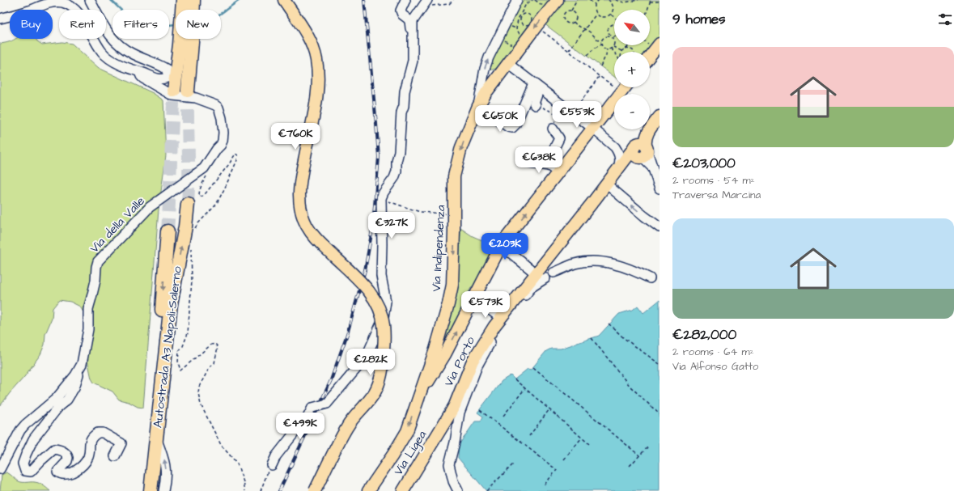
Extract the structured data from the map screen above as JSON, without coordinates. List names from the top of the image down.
{
  "streets": {
    "highway": ["Autostrada A3 Napoli-Salerno"],
    "main road": ["Via Indipendenza", "Via Porto", "Via Ligea"],
    "street": ["Via della Valle"]
  },
  "crossings": [
    ["Via Porto", "Via Ligea"]
  ],
  "north": "top left",
  "page": {
    "heading": "9 homes",
    "map_buttons": ["+", "−"],
    "chip": [
      "Buy",
      "Rent",
      "Filters",
      "New"
    ],
    "list": [
      {
        "name": "€203,000",
        "note": "2 rooms · 54 m² · Traversa Marcina"
      },
      {
        "name": "€282,000",
        "note": "2 rooms · 64 m² · Via Alfonso Gatto"
      }
    ],
    "price": [
      "€553K",
      "€650K",
      "€760K",
      "€638K",
      "€327K",
      "€203K",
      "€573K",
      "€282K",
      "€499K"
    ]
  }
}
